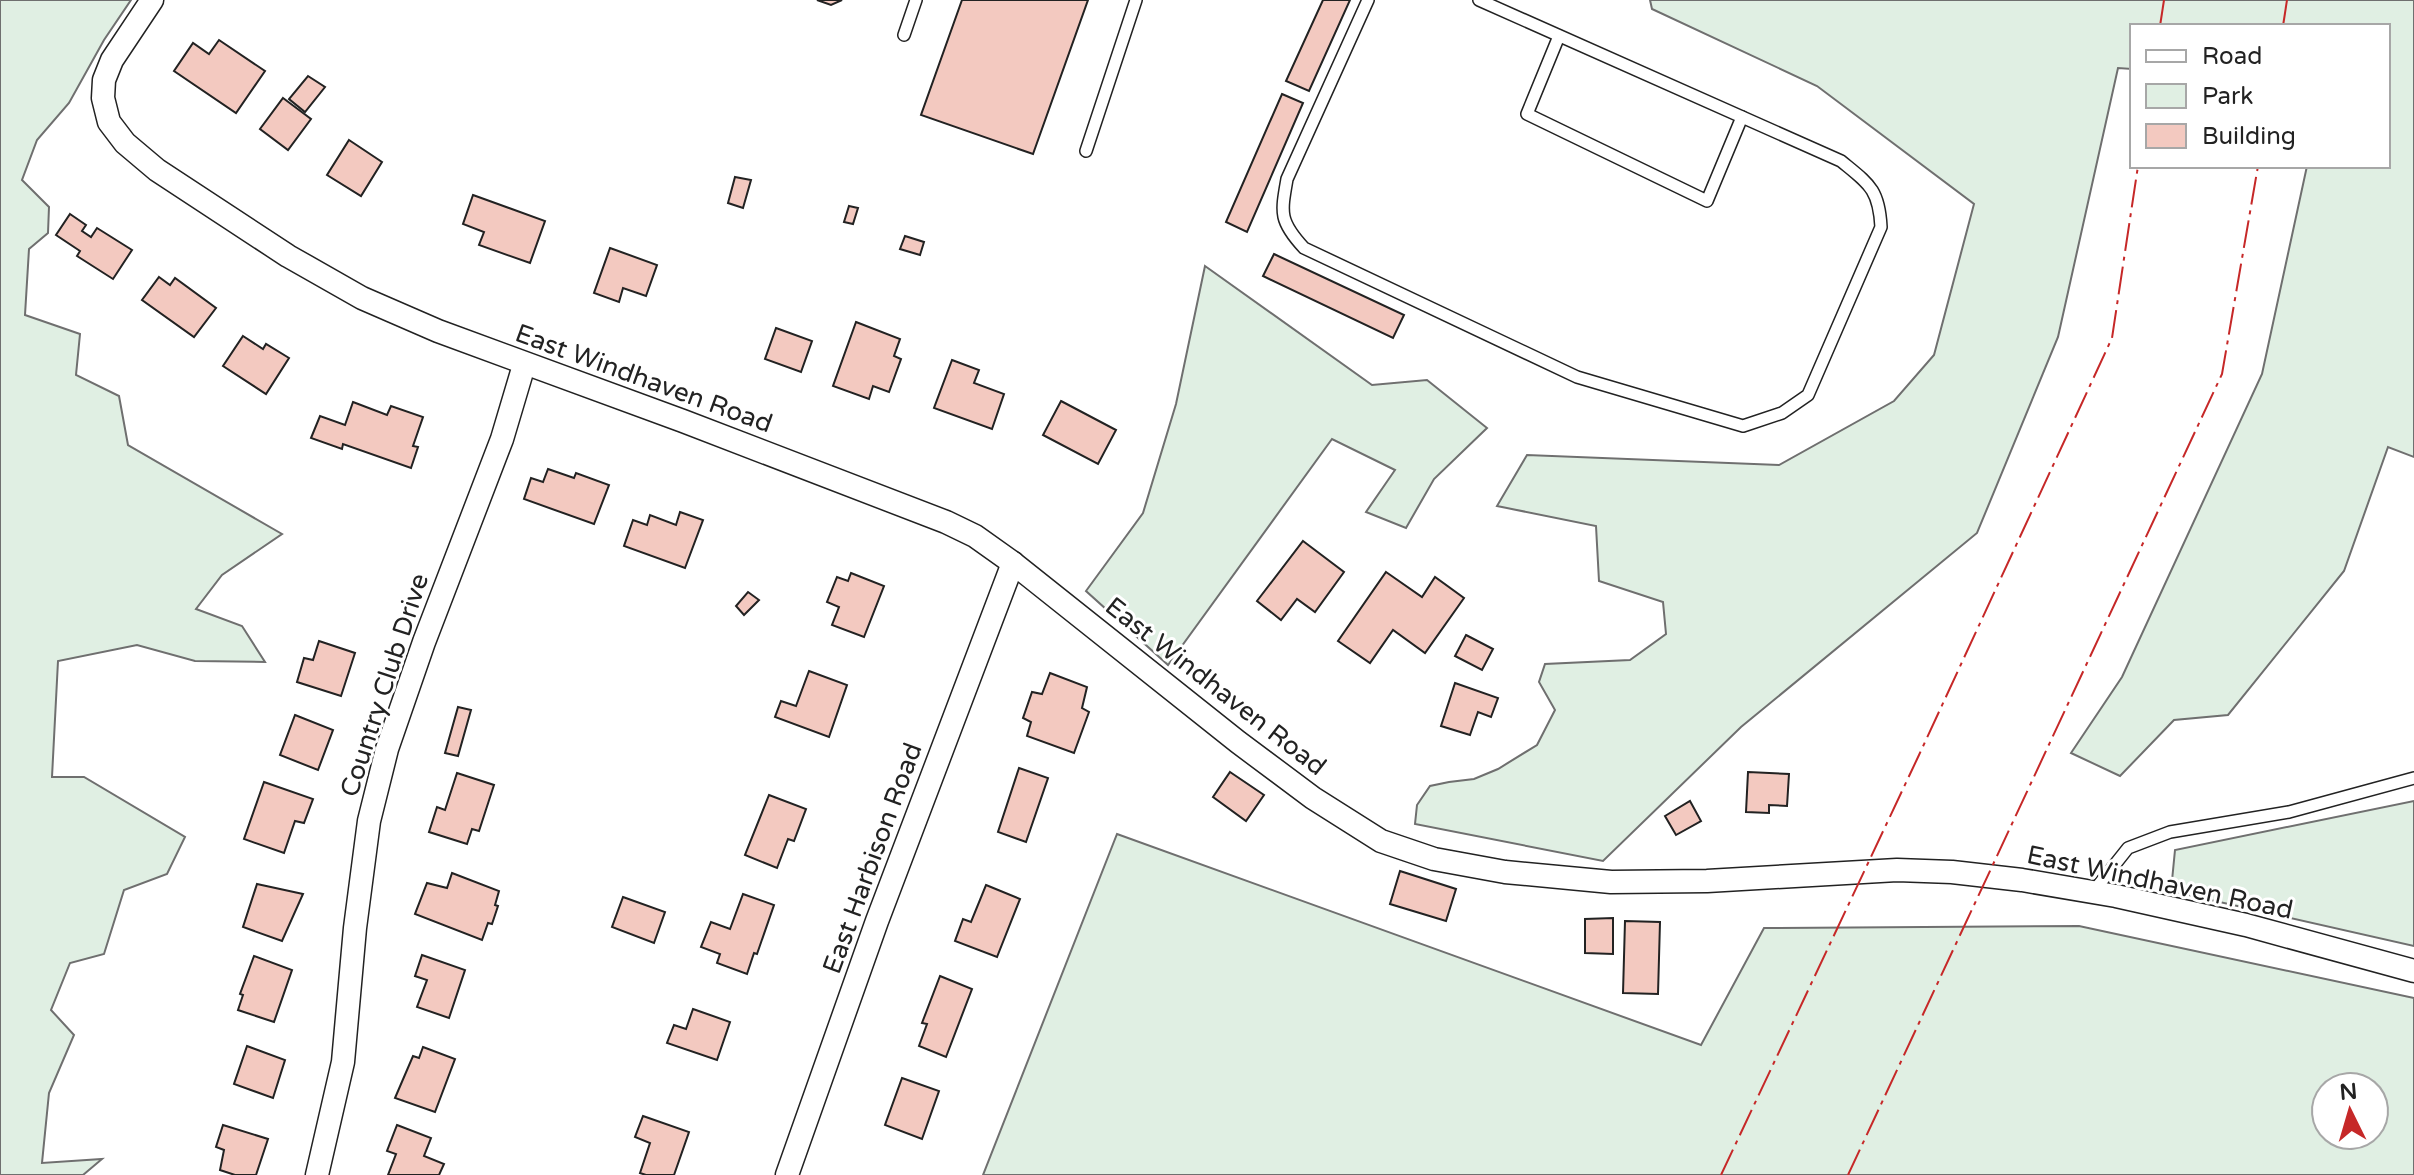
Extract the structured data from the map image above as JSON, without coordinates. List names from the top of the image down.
{
  "streets": {
    "street": ["East Windhaven Road", "Country Club Drive", "East Harbison Road"]
  },
  "crossings": [
    ["East Windhaven Road", "Country Club Drive"],
    ["East Windhaven Road", "East Harbison Road"]
  ],
  "legend": ["Road", "Park", "Building"],
  "north": "top"
}
